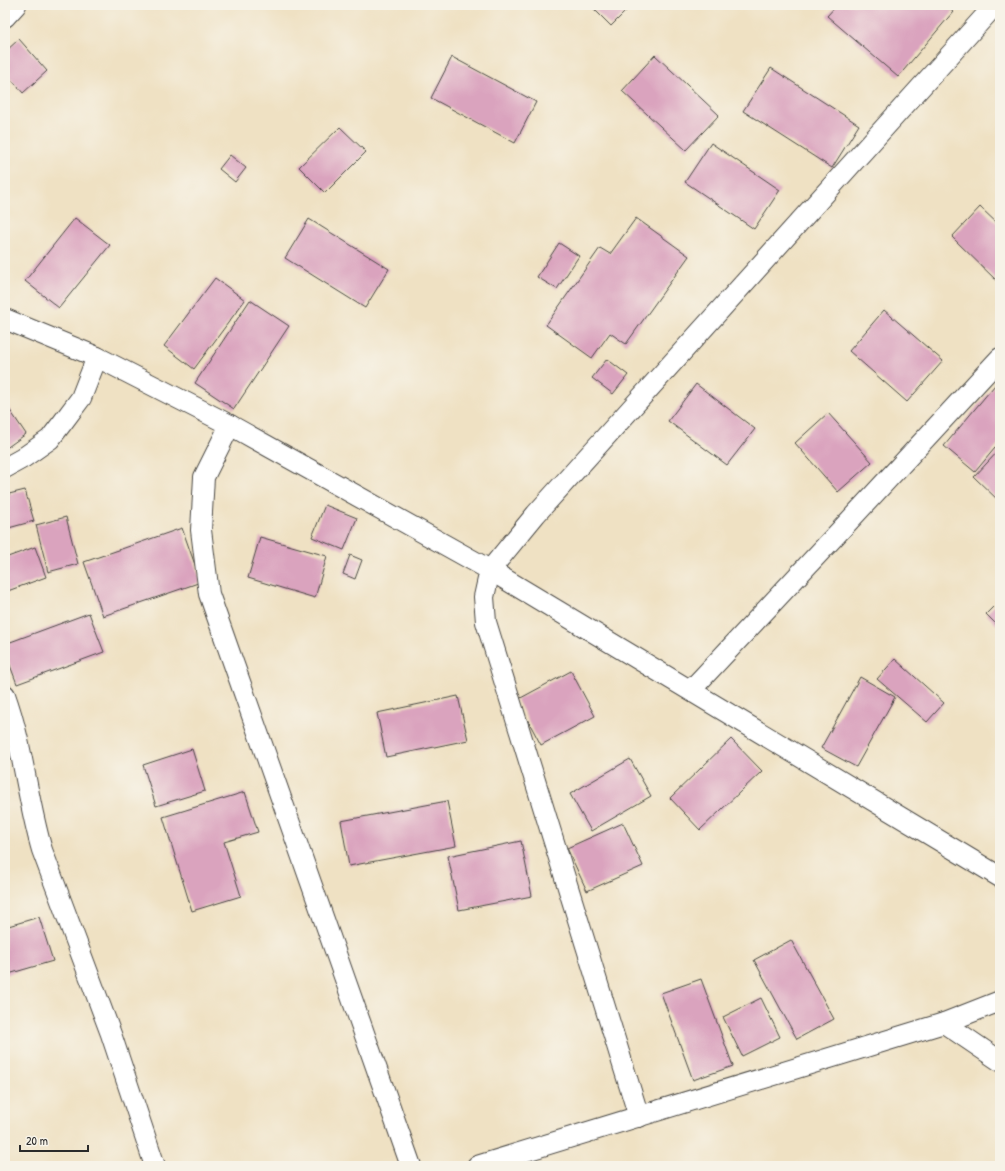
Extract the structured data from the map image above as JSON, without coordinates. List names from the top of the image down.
{
  "scale_bar": "20 m"
}
